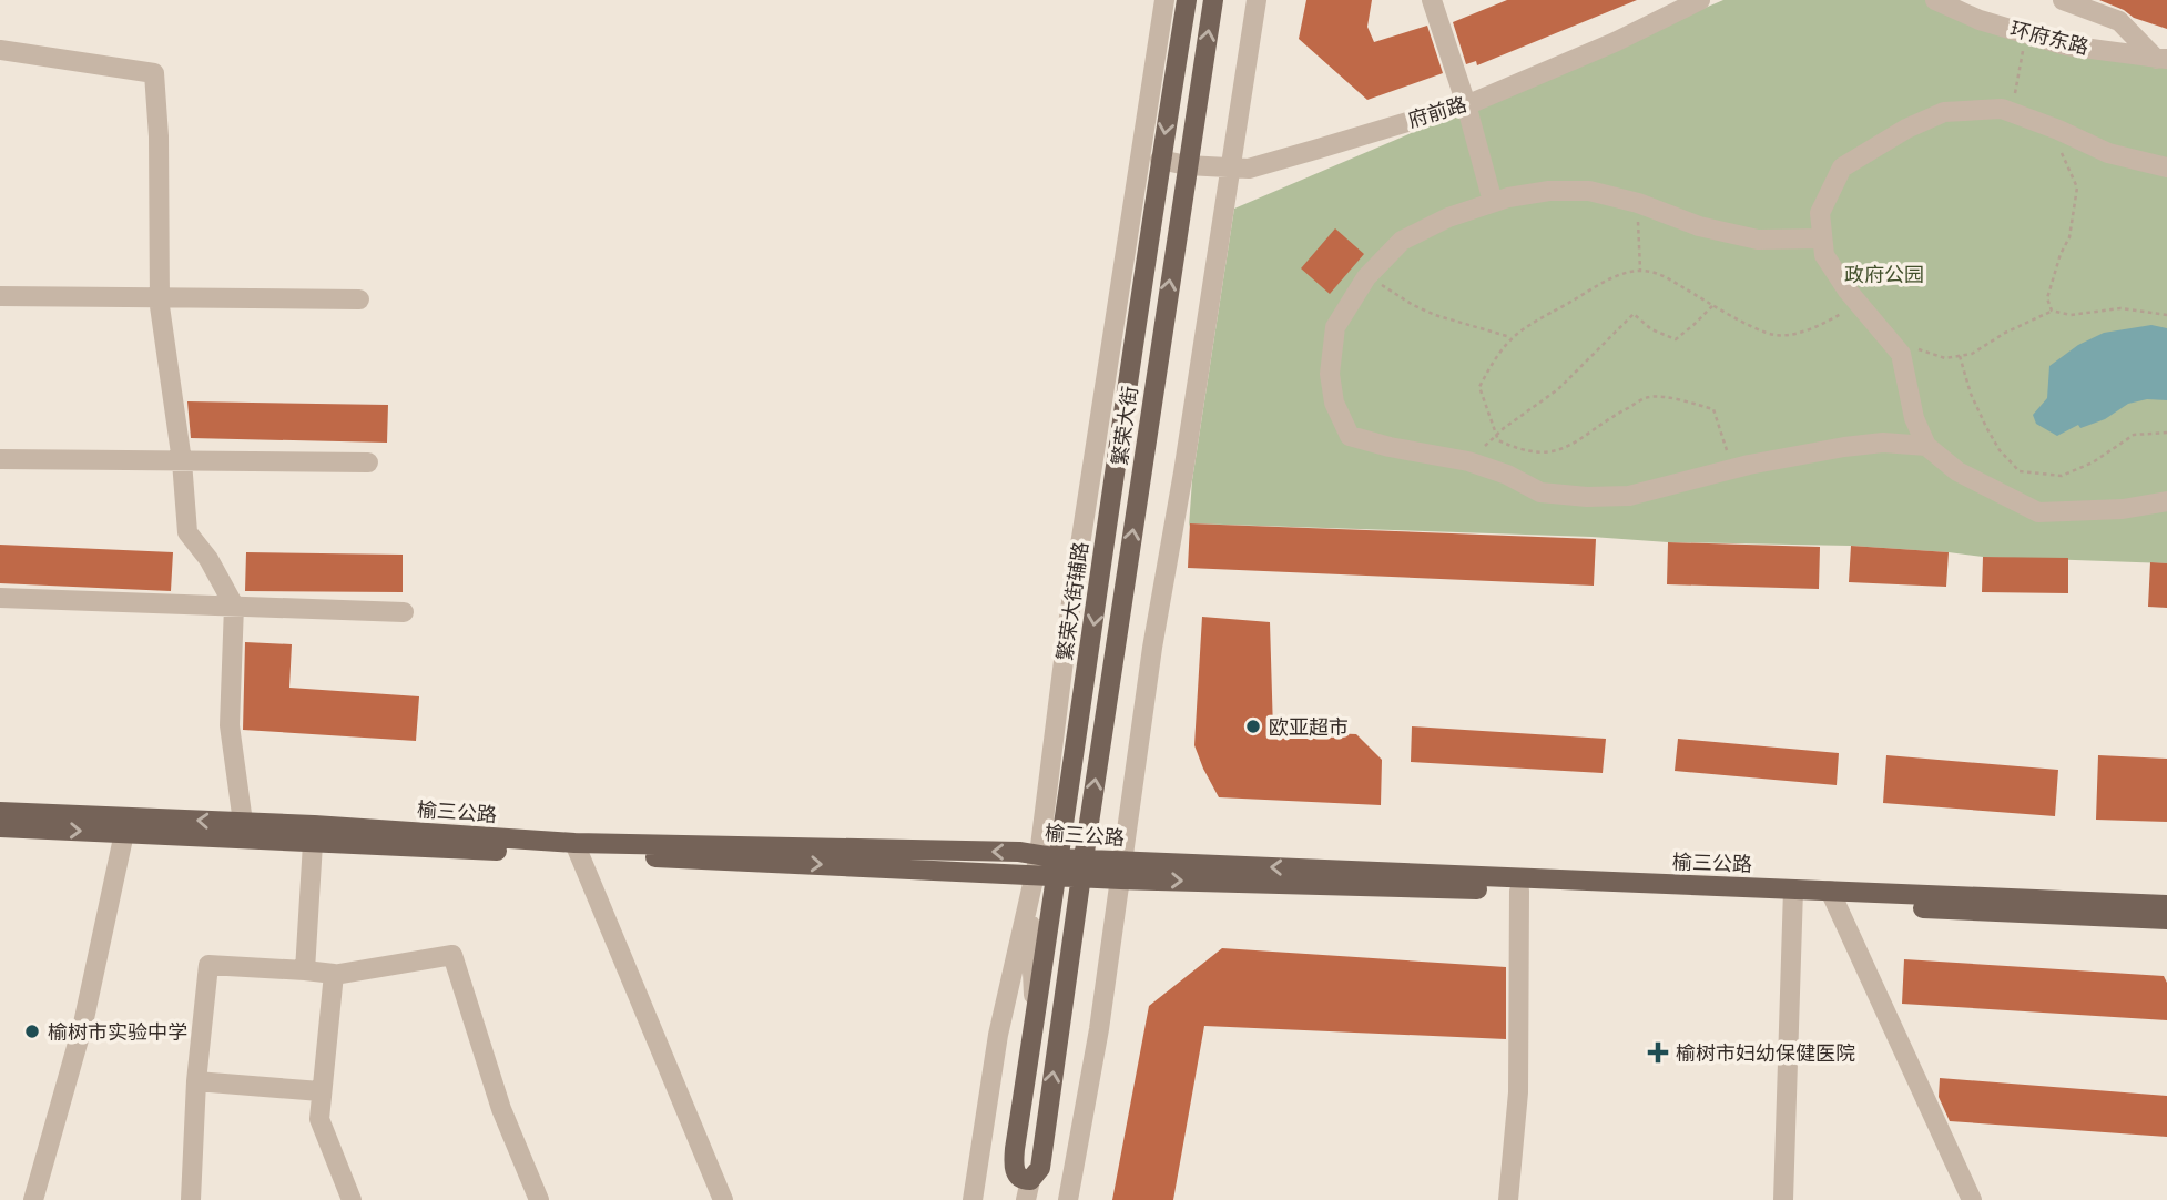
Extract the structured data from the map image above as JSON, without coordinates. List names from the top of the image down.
{
  "streets": {
    "main road": ["繁荣大街", "榆三公路"],
    "street": ["环府东路", "府前路", "繁荣大街辅路"]
  },
  "crossings": [
    ["府前路", "繁荣大街"],
    ["繁荣大街", "榆三公路"],
    ["繁荣大街辅路", "榆三公路"]
  ],
  "parks": ["政府公园"],
  "places": {
    "other": ["欧亚超市", "榆树市实验中学"],
    "health": ["榆树市妇幼保健医院"]
  }
}
